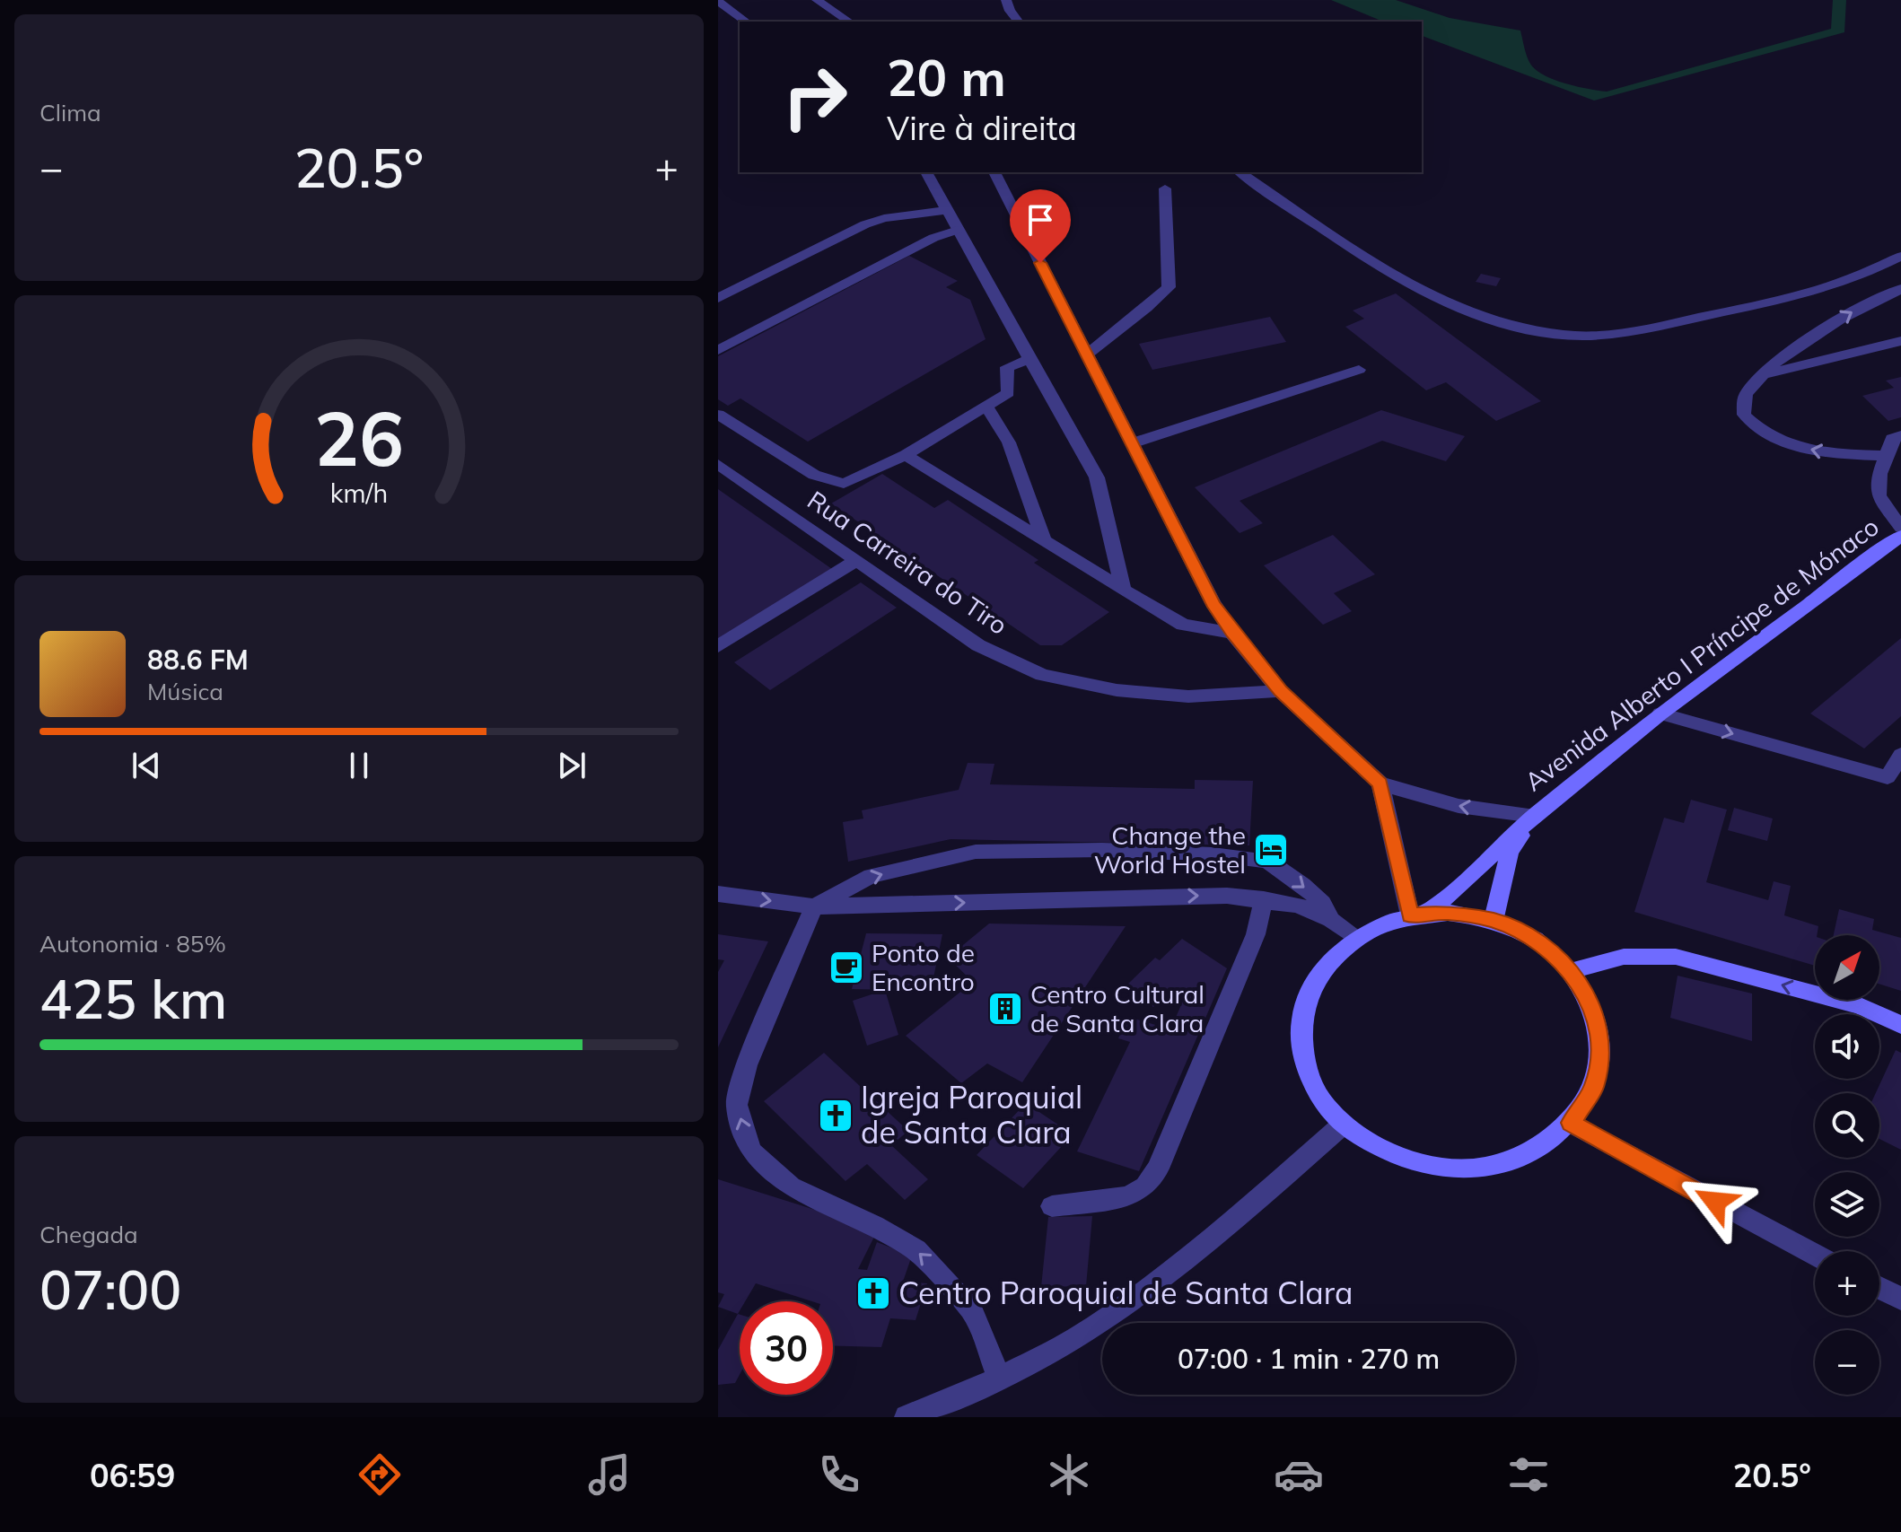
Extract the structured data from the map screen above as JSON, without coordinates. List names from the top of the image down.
{
  "streets": {
    "main road": ["Avenida Alberto I Príncipe de Mónaco"],
    "street": ["Rua Carreira do Tiro"]
  },
  "places": {
    "hotel": ["Change the World Hostel"],
    "cafe": ["Ponto de Encontro"],
    "building": ["Centro Cultural de Santa Clara"],
    "church": ["Igreja Paroquial de Santa Clara", "Centro Paroquial de Santa Clara"]
  },
  "north": "top right",
  "page": {
    "tile": [
      "Clima",
      ["Autonomia · 85%", "425 km"],
      ["Chegada", "07:00"]
    ],
    "turn": ["20 m", "Vire à direita"],
    "heat": ["−", "20.5°", "+"],
    "song": ["88.6 FM", "Música"],
    "map_buttons": ["+", "−"],
    "limit": "30",
    "trip": "07:00 · 1 min · 270 m",
    "tabs": ["06:59", "20.5°"],
    "gauge": ["26", "km/h"]
  }
}
